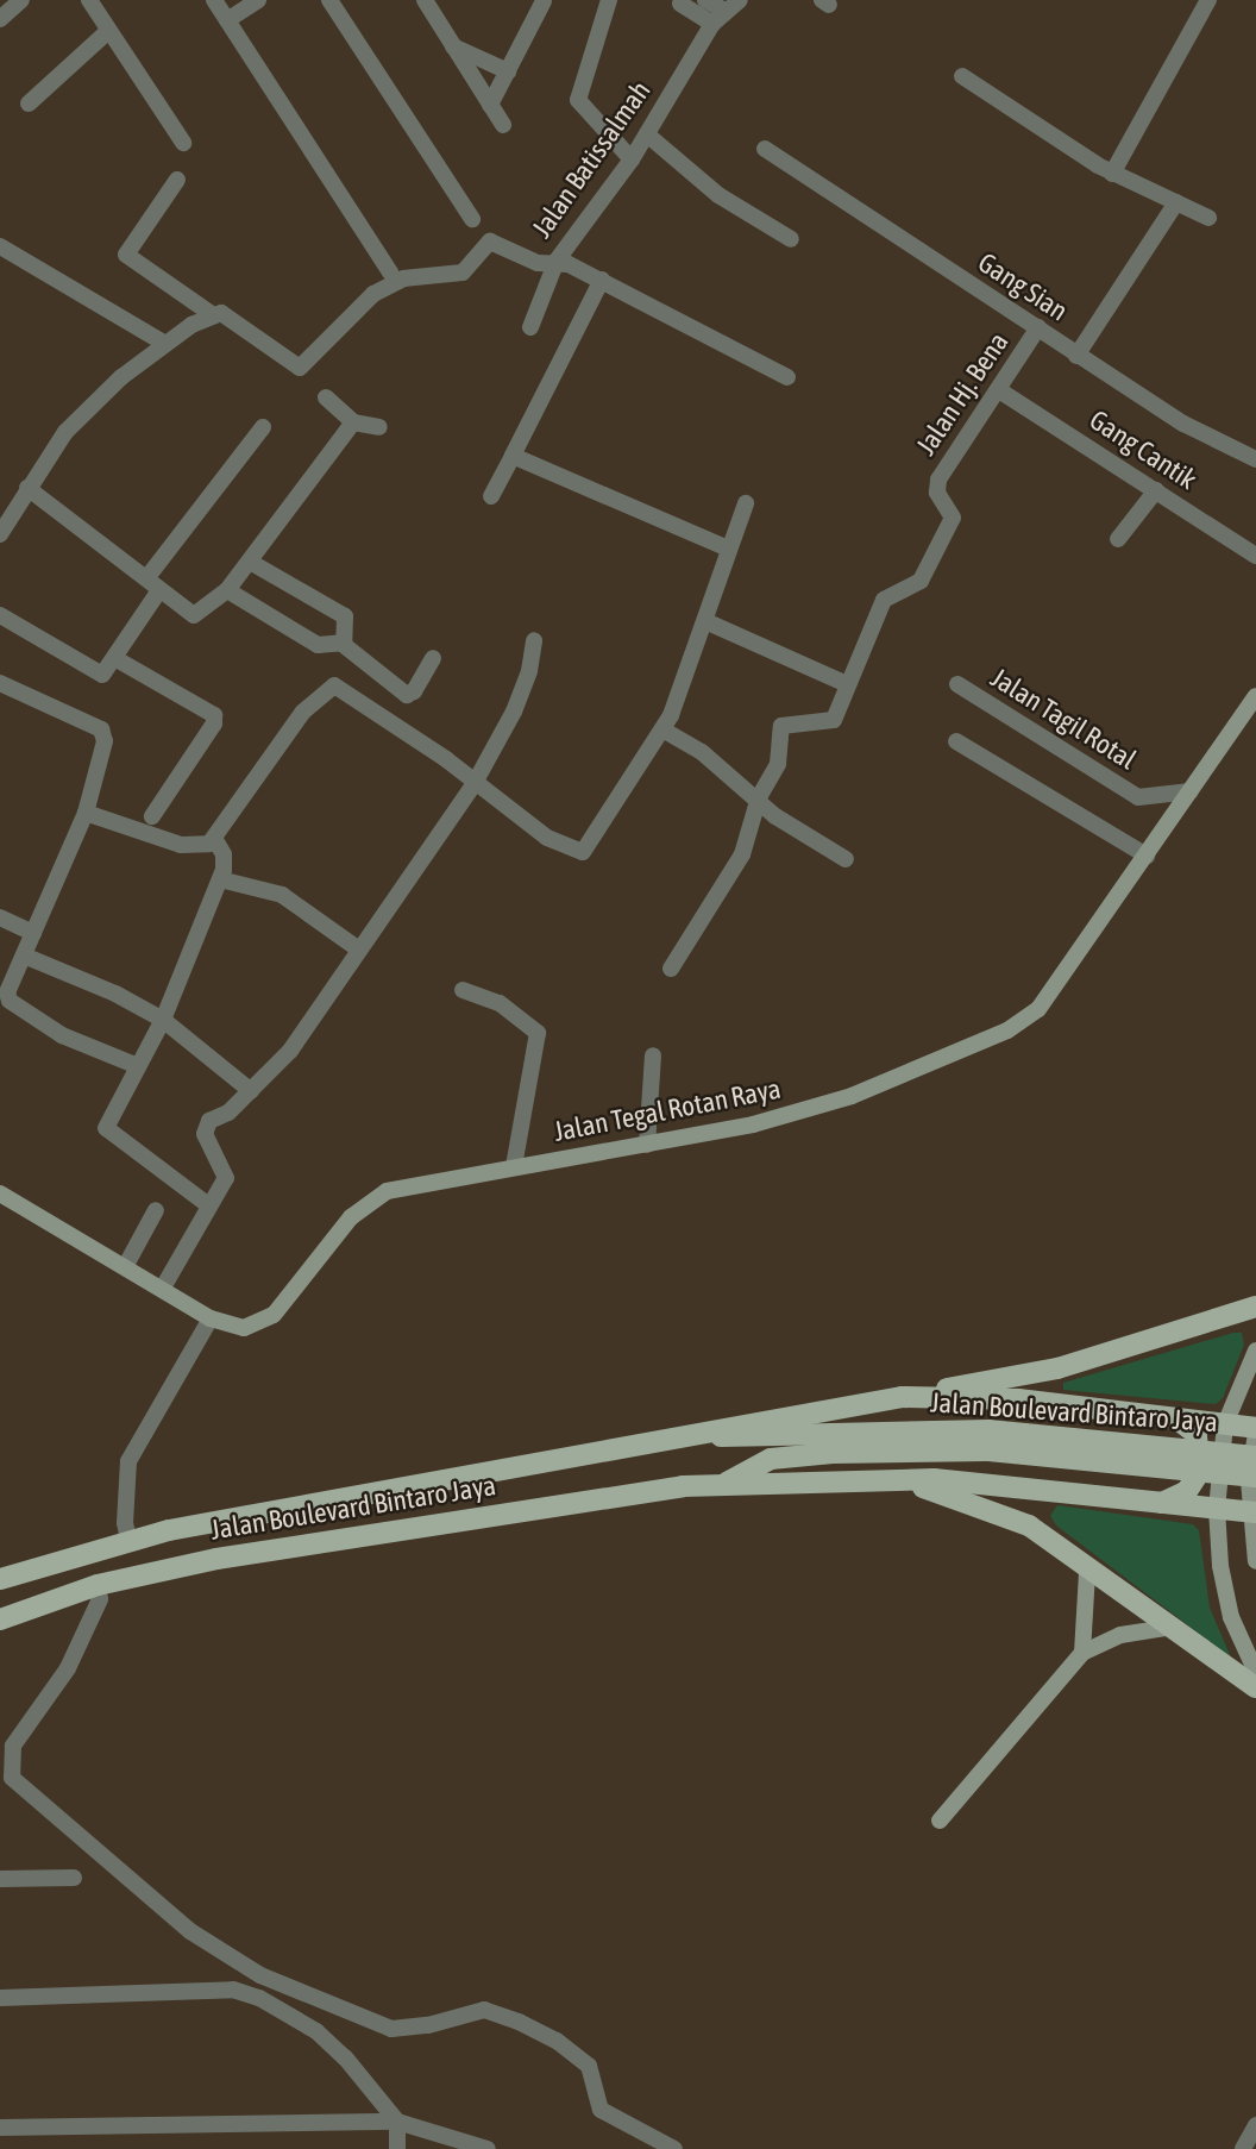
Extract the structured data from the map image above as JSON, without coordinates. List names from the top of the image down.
{
  "streets": {
    "main road": ["Jalan Tegal Rotan Raya", "Jalan Boulevard Bintaro Jaya"],
    "street": [
      "Jalan Batissalmah",
      "Gang Sian",
      "Jalan Hj. Bena",
      "Gang Cantik",
      "Jalan Tagil Rotal"
    ]
  },
  "crossings": [
    ["Gang Sian", "Jalan Hj. Bena"],
    ["Jalan Hj. Bena", "Gang Cantik"],
    ["Jalan Tagil Rotal", "Jalan Tegal Rotan Raya"]
  ]
}
